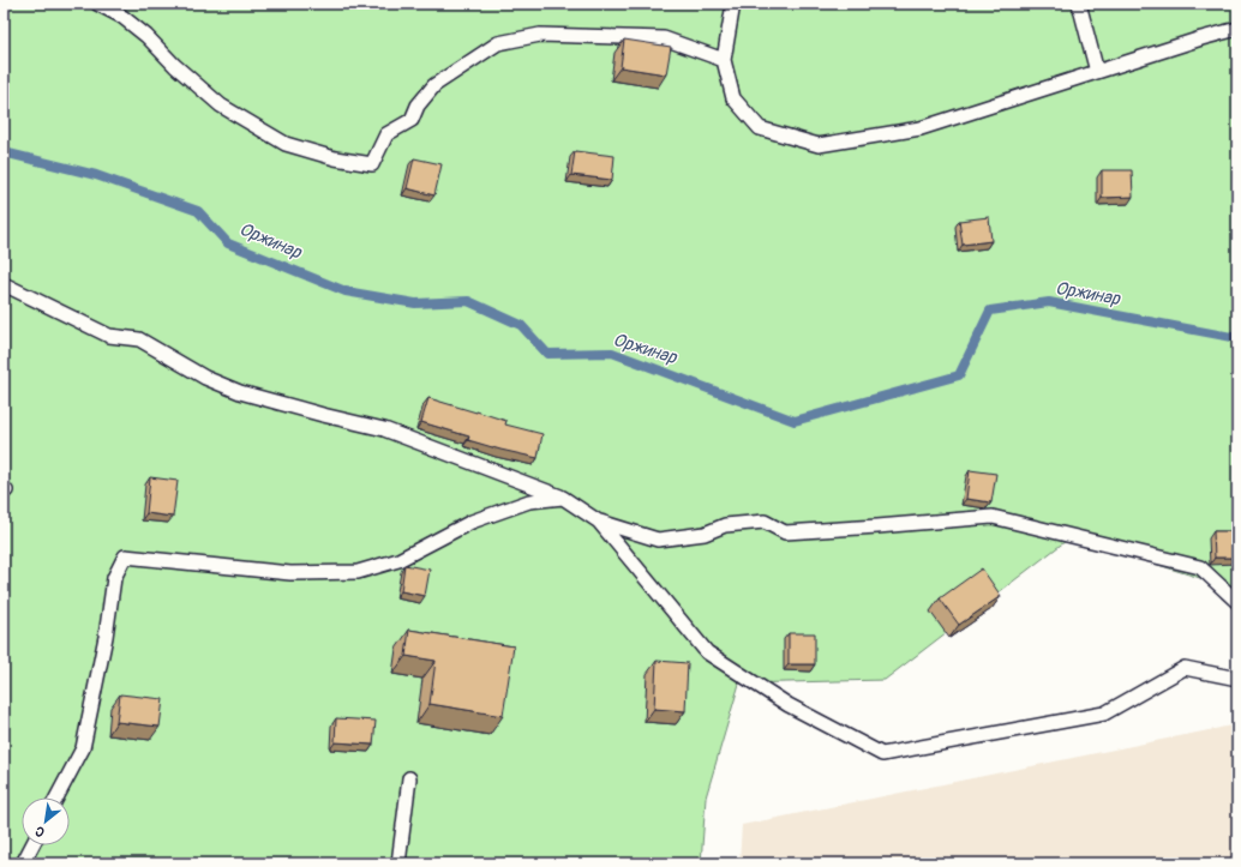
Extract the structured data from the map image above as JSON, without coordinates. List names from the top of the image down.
{
  "water": ["Оржинар"],
  "north": "bottom left"
}
